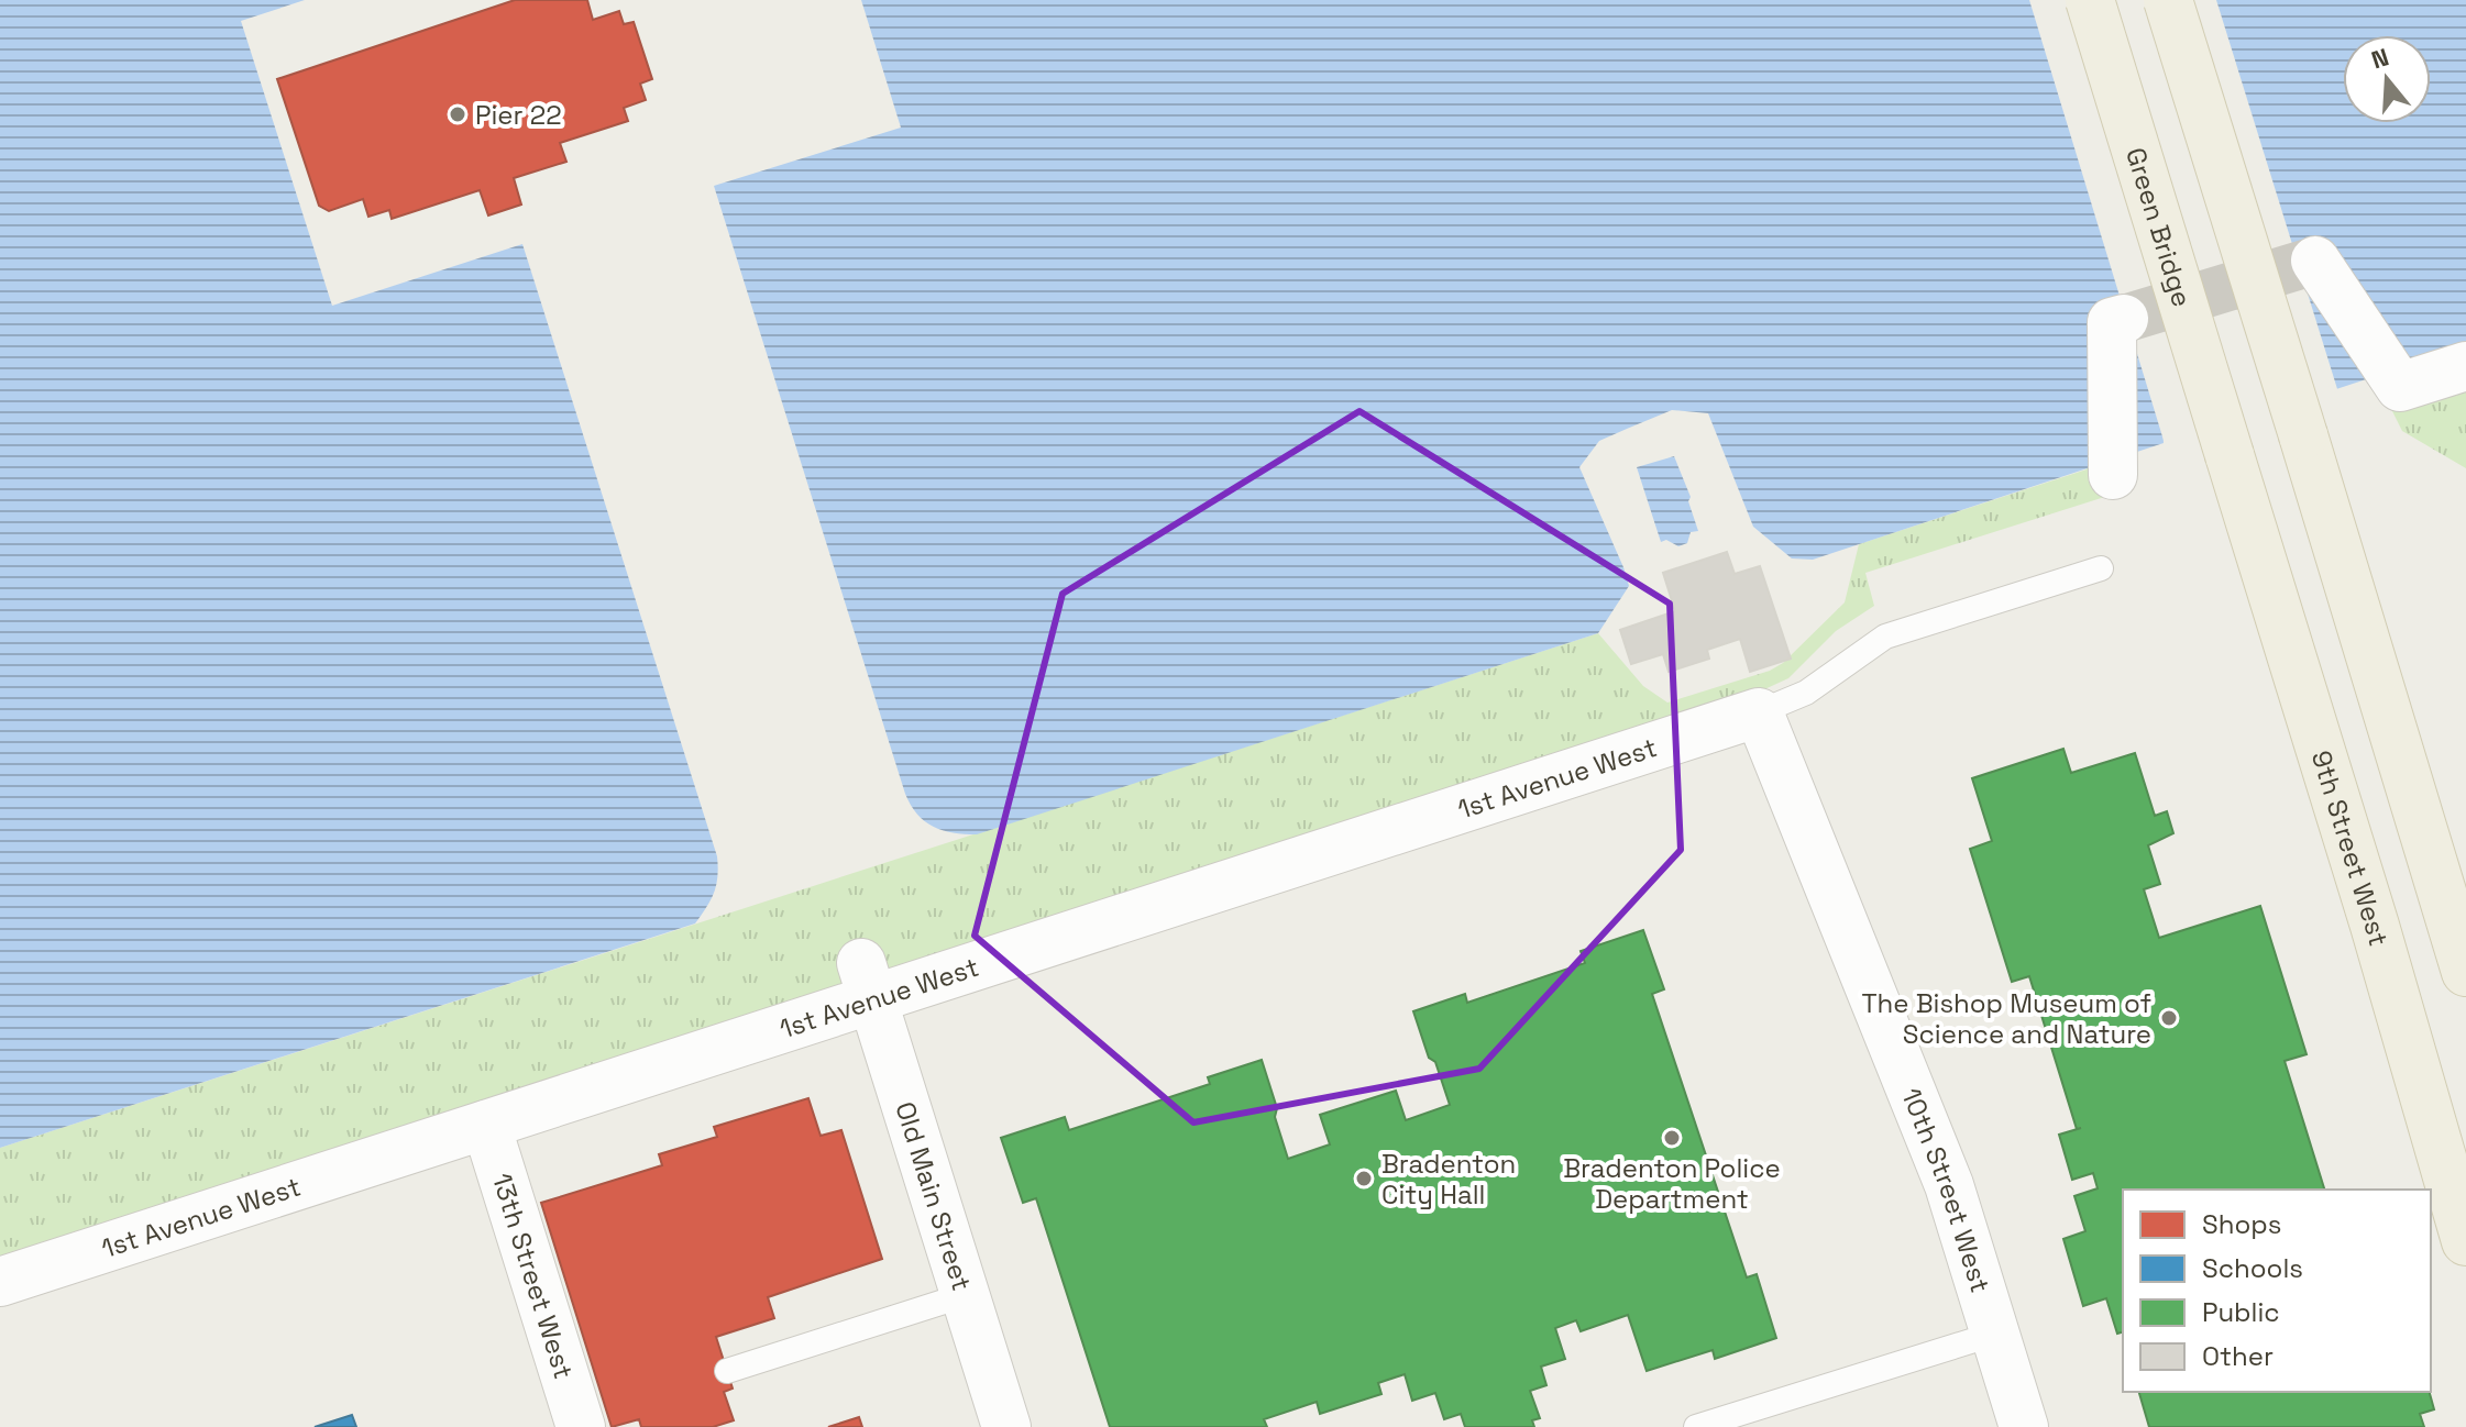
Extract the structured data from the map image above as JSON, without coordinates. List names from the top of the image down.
{
  "streets": {
    "main road": ["Green Bridge", "9th Street West"],
    "street": [
      "1st Avenue West",
      "10th Street West",
      "Old Main Street",
      "13th Street West"
    ]
  },
  "crossings": [
    ["Green Bridge", "9th Street West"],
    ["1st Avenue West", "10th Street West"],
    ["1st Avenue West", "Old Main Street"],
    ["1st Avenue West", "13th Street West"]
  ],
  "places": [
    "Pier 22",
    "The Bishop Museum of Science and Nature",
    "Bradenton Police Department",
    "Bradenton City Hall"
  ],
  "legend": [
    "Shops",
    "Schools",
    "Public",
    "Other"
  ],
  "north": "top"
}
